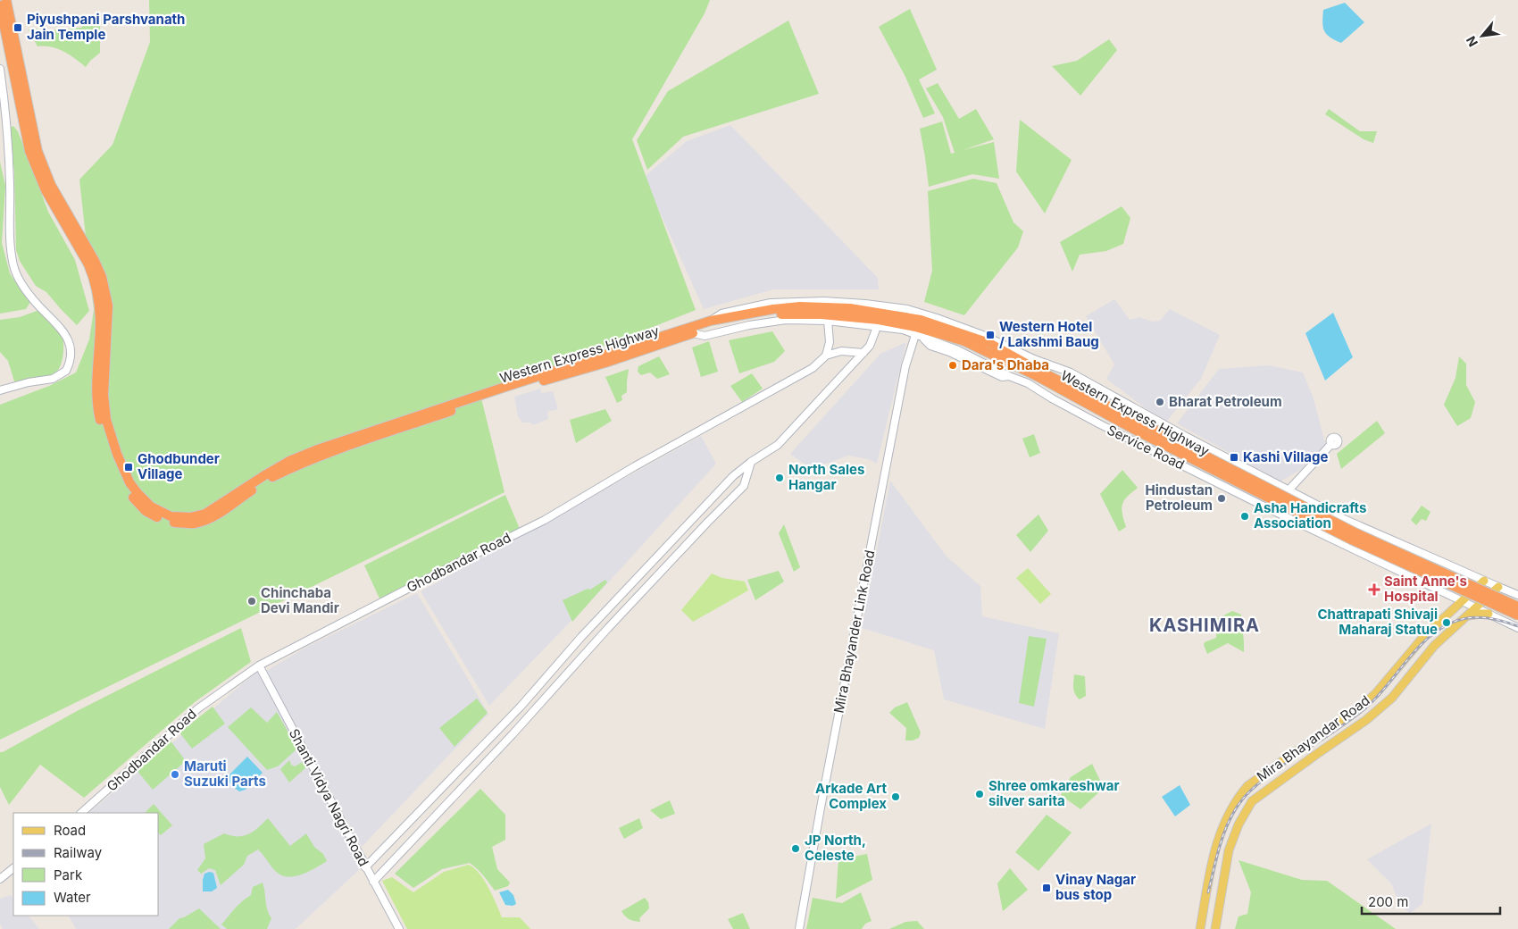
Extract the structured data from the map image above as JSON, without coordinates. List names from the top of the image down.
{
  "streets": {
    "highway": ["Western Express Highway"],
    "main road": ["Mira Bhayandar Road"],
    "street": [
      "Service Road",
      "Ghodbandar Road",
      "Mira Bhayander Link Road",
      "Shanti Vidya Nagri Road"
    ]
  },
  "crossings": [
    ["Western Express Highway", "Service Road"],
    ["Service Road", "Mira Bhayander Link Road"],
    ["Service Road", "Mira Bhayandar Road"],
    ["Ghodbandar Road", "Shanti Vidya Nagri Road"]
  ],
  "districts": ["KASHIMIRA"],
  "places": {
    "transit": [
      "Piyushpani Parshvanath Jain Temple",
      "Western Hotel / Lakshmi Baug",
      "Kashi Village",
      "Ghodbunder Village",
      "Vinay Nagar bus stop"
    ],
    "other": [
      "Dara's Dhaba",
      "Bharat Petroleum",
      "North Sales Hangar",
      "Hindustan Petroleum",
      "Asha Handicrafts Association",
      "Chinchaba Devi Mandir",
      "Chattrapati Shivaji Maharaj Statue",
      "Maruti Suzuki Parts",
      "Shree omkareshwar silver sarita",
      "Arkade Art Complex",
      "JP North, Celeste"
    ],
    "health": ["Saint Anne's Hospital"]
  },
  "legend": [
    "Road",
    "Railway",
    "Park",
    "Water"
  ],
  "scale_bar": "200 m",
  "north": "bottom left"
}
